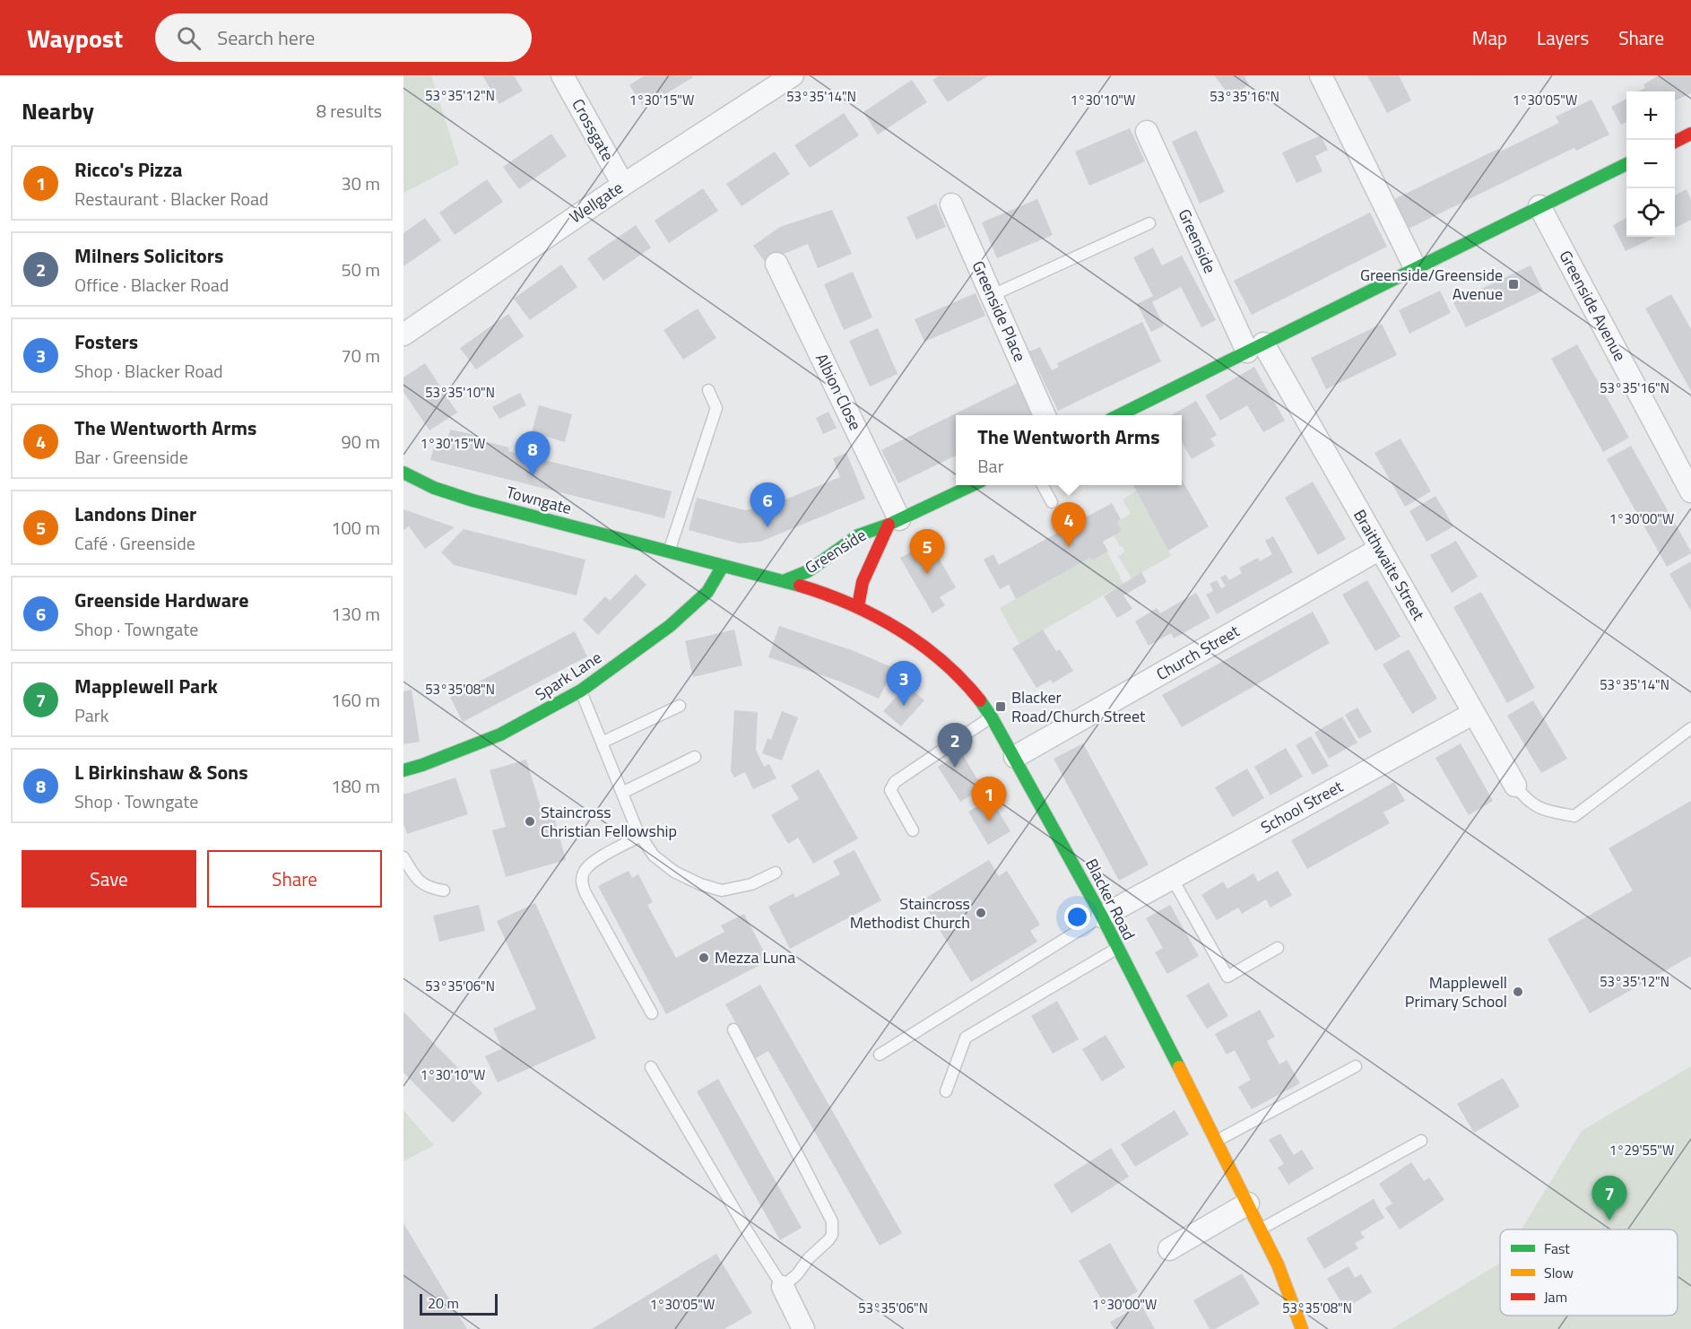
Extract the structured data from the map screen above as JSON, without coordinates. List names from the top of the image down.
{
  "streets": {
    "main road": [
      "Greenside",
      "Towngate",
      "Spark Lane",
      "Blacker Road"
    ],
    "street": [
      "Crossgate",
      "Wellgate",
      "Greenside Avenue",
      "Greenside Place",
      "Albion Close",
      "Braithwaite Street",
      "Church Street",
      "School Street"
    ]
  },
  "crossings": [
    ["Crossgate", "Wellgate"],
    ["Greenside", "Albion Close"],
    ["Greenside", "Towngate"],
    ["Greenside", "Braithwaite Street"],
    ["Greenside", "Blacker Road"],
    ["Towngate", "Spark Lane"],
    ["Towngate", "Blacker Road"],
    ["Braithwaite Street", "Church Street"],
    ["Braithwaite Street", "School Street"],
    ["Church Street", "Blacker Road"],
    ["School Street", "Blacker Road"]
  ],
  "places": {
    "transit": ["Greenside/Greenside Avenue", "Blacker Road/Church Street"],
    "other": [
      "Staincross Christian Fellowship",
      "Staincross Methodist Church",
      "Mezza Luna",
      "Mapplewell Primary School"
    ]
  },
  "legend": ["Fast", "Slow", "Jam"],
  "scale_bar": "20 m",
  "page": {
    "header": "Waypost",
    "search": "Search here",
    "nav": ["Map", "Layers", "Share"],
    "heading": ["Nearby", "8 results"],
    "map_buttons": ["+", "−"],
    "list": [
      {
        "mark": "1",
        "name": "Ricco's Pizza",
        "note": "Restaurant · Blacker Road",
        "value": "30 m"
      },
      {
        "mark": "2",
        "name": "Milners Solicitors",
        "note": "Office · Blacker Road",
        "value": "50 m"
      },
      {
        "mark": "3",
        "name": "Fosters",
        "note": "Shop · Blacker Road",
        "value": "70 m"
      },
      {
        "mark": "4",
        "name": "The Wentworth Arms",
        "note": "Bar · Greenside",
        "value": "90 m"
      },
      {
        "mark": "5",
        "name": "Landons Diner",
        "note": "Café · Greenside",
        "value": "100 m"
      },
      {
        "mark": "6",
        "name": "Greenside Hardware",
        "note": "Shop · Towngate",
        "value": "130 m"
      },
      {
        "mark": "7",
        "name": "Mapplewell Park",
        "note": "Park",
        "value": "160 m"
      },
      {
        "mark": "8",
        "name": "L Birkinshaw & Sons",
        "note": "Shop · Towngate",
        "value": "180 m"
      }
    ],
    "popup": ["The Wentworth Arms", "Bar"],
    "pins": [
      "8",
      "6",
      "4",
      "5",
      "3",
      "2",
      "1",
      "7"
    ],
    "buttons": ["Save", "Share"],
    "scale": "20 m"
  },
  "coordinates": [
    "53°35'12\"N",
    "53°35'14\"N",
    "53°35'16\"N",
    "1°30'15\"W",
    "1°30'10\"W",
    "1°30'05\"W",
    "53°35'10\"N",
    "1°30'00\"W",
    "53°35'08\"N",
    "53°35'06\"N",
    "1°29'55\"W"
  ]
}
